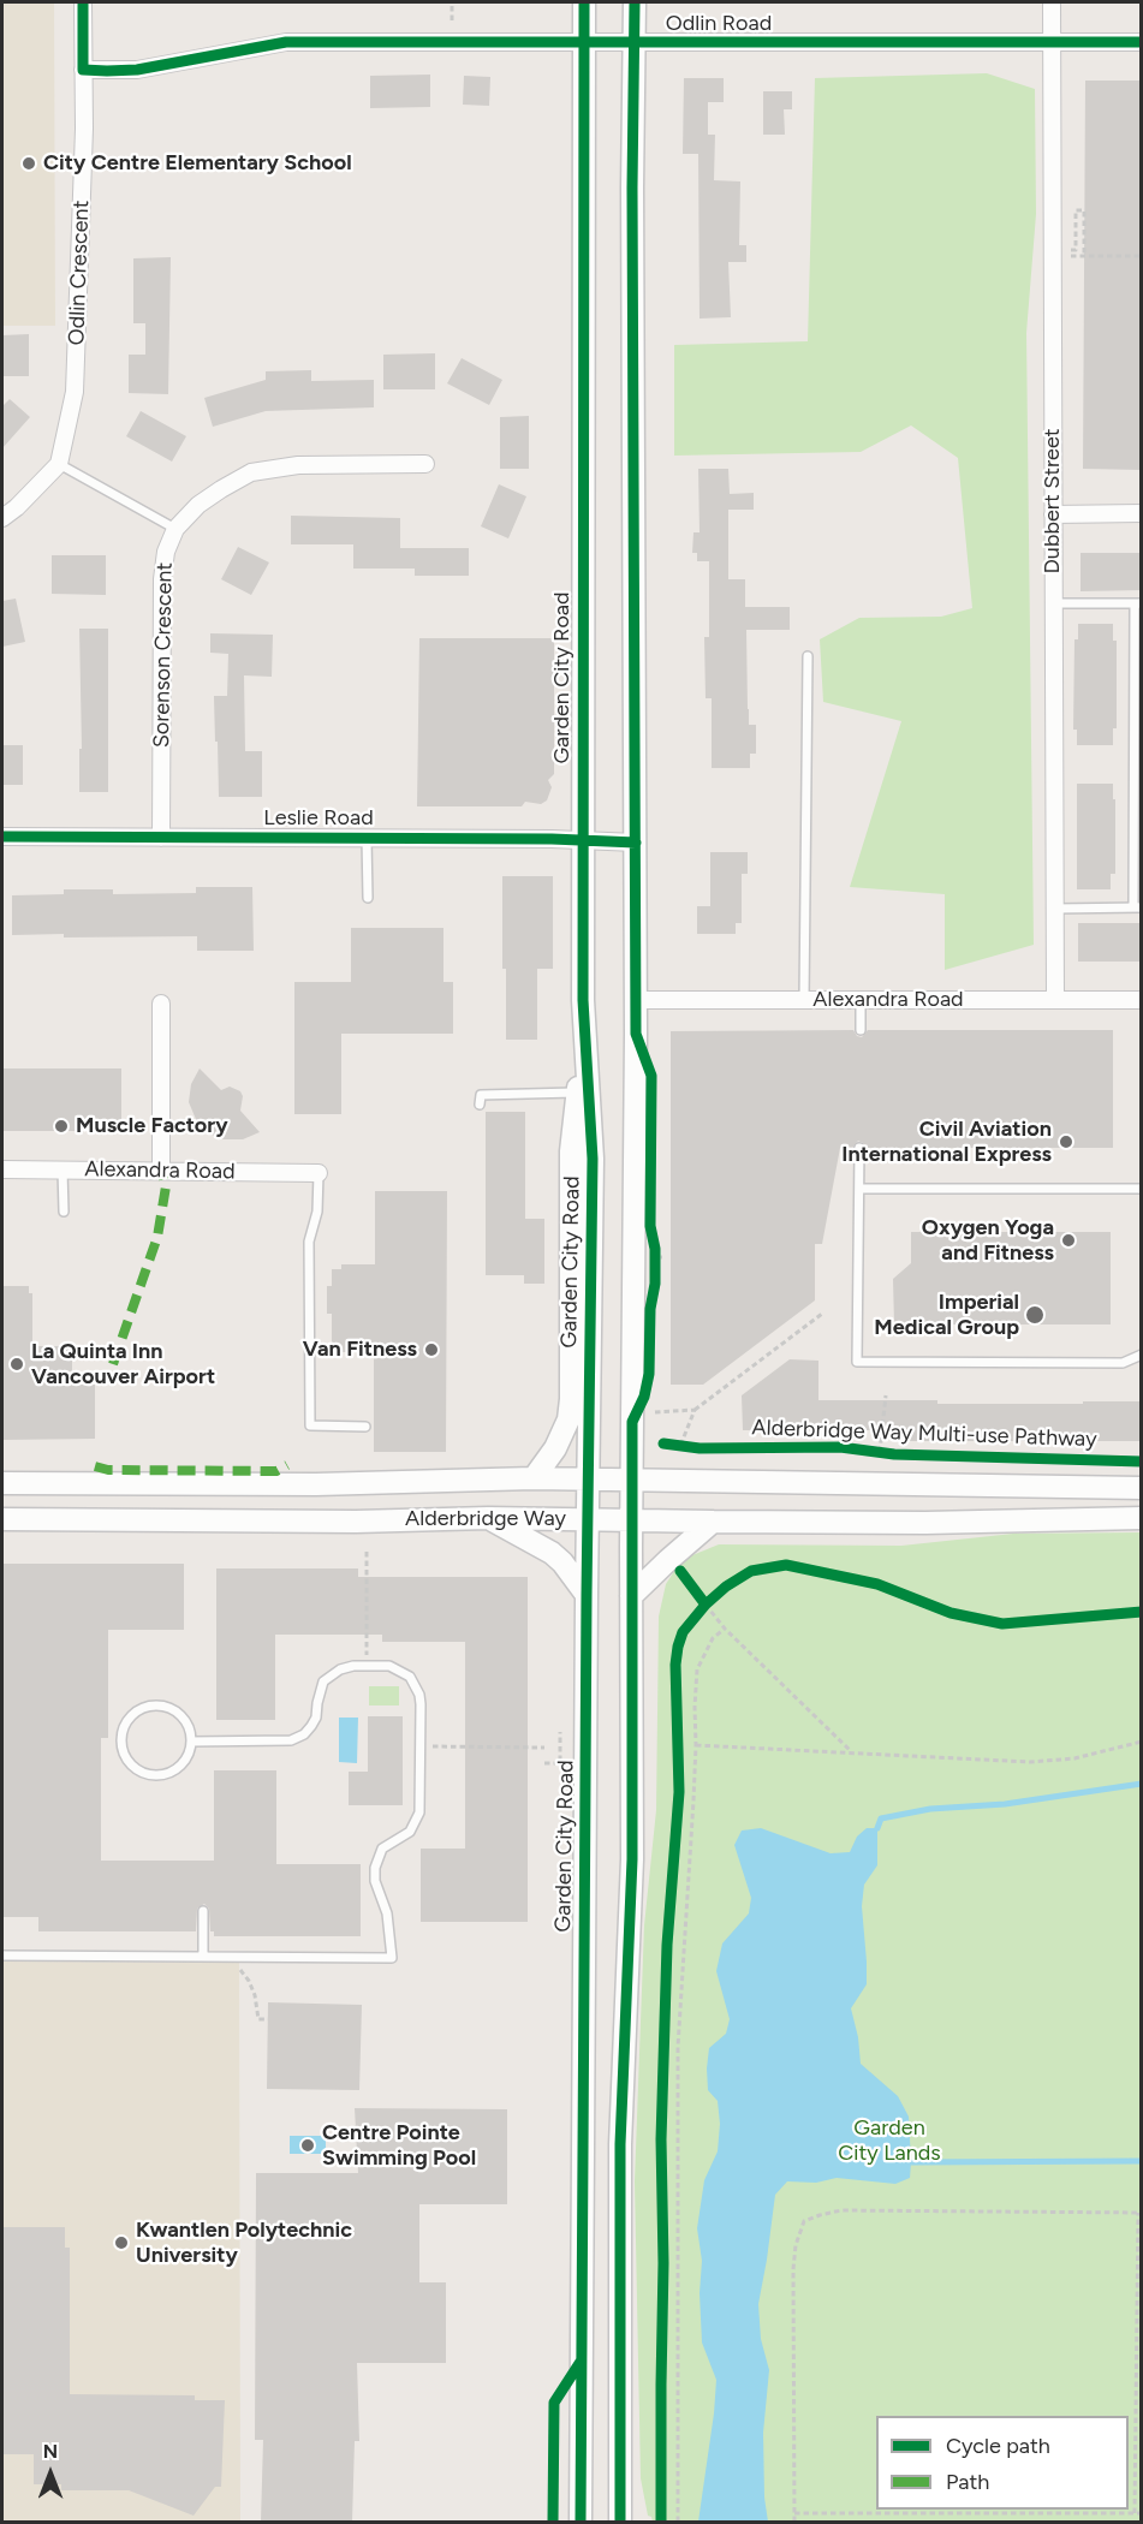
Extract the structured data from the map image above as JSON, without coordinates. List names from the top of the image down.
{
  "streets": {
    "main road": ["Garden City Road", "Alderbridge Way"],
    "street": [
      "Odlin Road",
      "Odlin Crescent",
      "Dubbert Street",
      "Sorenson Crescent",
      "Leslie Road",
      "Alexandra Road"
    ],
    "cycle path": ["Alderbridge Way Multi-use Pathway"]
  },
  "crossings": [
    ["Odlin Road", "Odlin Crescent"],
    ["Odlin Road", "Dubbert Street"],
    ["Odlin Road", "Garden City Road"],
    ["Dubbert Street", "Alexandra Road"],
    ["Sorenson Crescent", "Leslie Road"],
    ["Garden City Road", "Leslie Road"],
    ["Garden City Road", "Alderbridge Way"]
  ],
  "parks": ["Garden City Lands"],
  "places": [
    "City Centre Elementary School",
    "Muscle Factory",
    "Civil Aviation International Express",
    "Oxygen Yoga and Fitness",
    "Imperial Medical Group",
    "Van Fitness",
    "La Quinta Inn Vancouver Airport",
    "Centre Pointe Swimming Pool",
    "Kwantlen Polytechnic University"
  ],
  "legend": ["Cycle path", "Path"],
  "north": "top"
}
